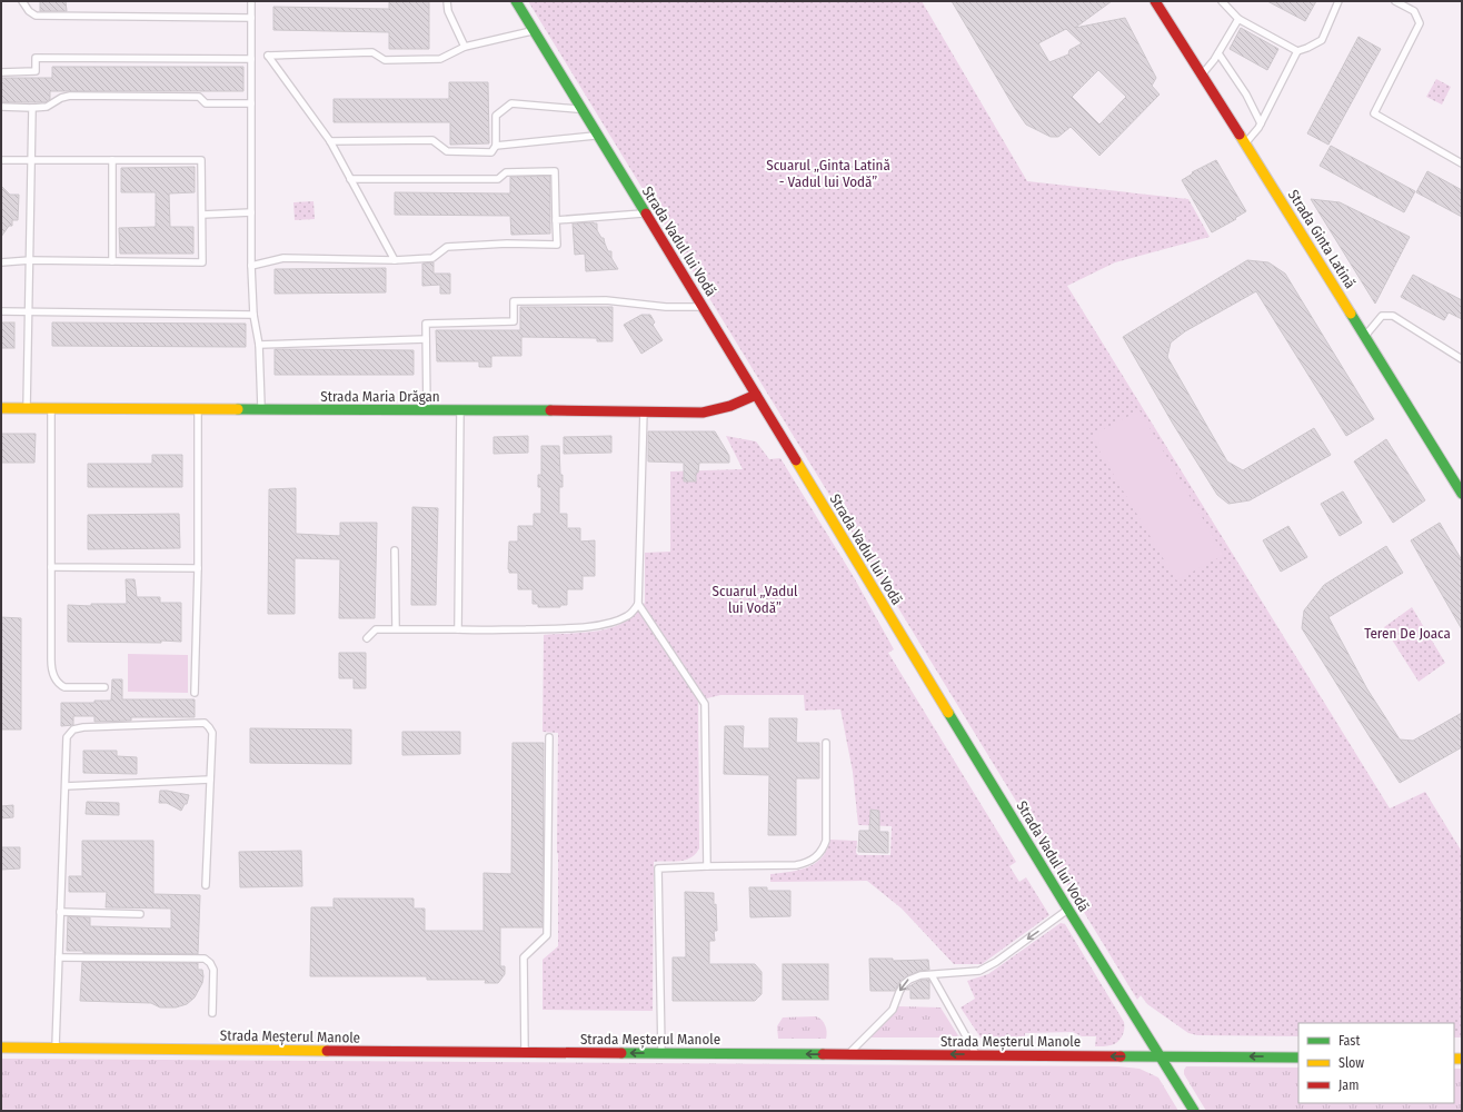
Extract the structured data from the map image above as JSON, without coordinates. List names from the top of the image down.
{
  "streets": {
    "main road": [
      "Strada Ginta Latină",
      "Strada Vadul lui Vodă",
      "Strada Maria Drăgan",
      "Strada Meșterul Manole"
    ]
  },
  "crossings": [
    ["Strada Vadul lui Vodă", "Strada Maria Drăgan"],
    ["Strada Vadul lui Vodă", "Strada Meșterul Manole"]
  ],
  "one_way": ["Strada Meșterul Manole"],
  "parks": ["Scuarul „Ginta Latină - Vadul lui Vodă”", "Scuarul „Vadul lui Vodă”", "Teren De Joaca"],
  "legend": ["Fast", "Slow", "Jam"]
}
